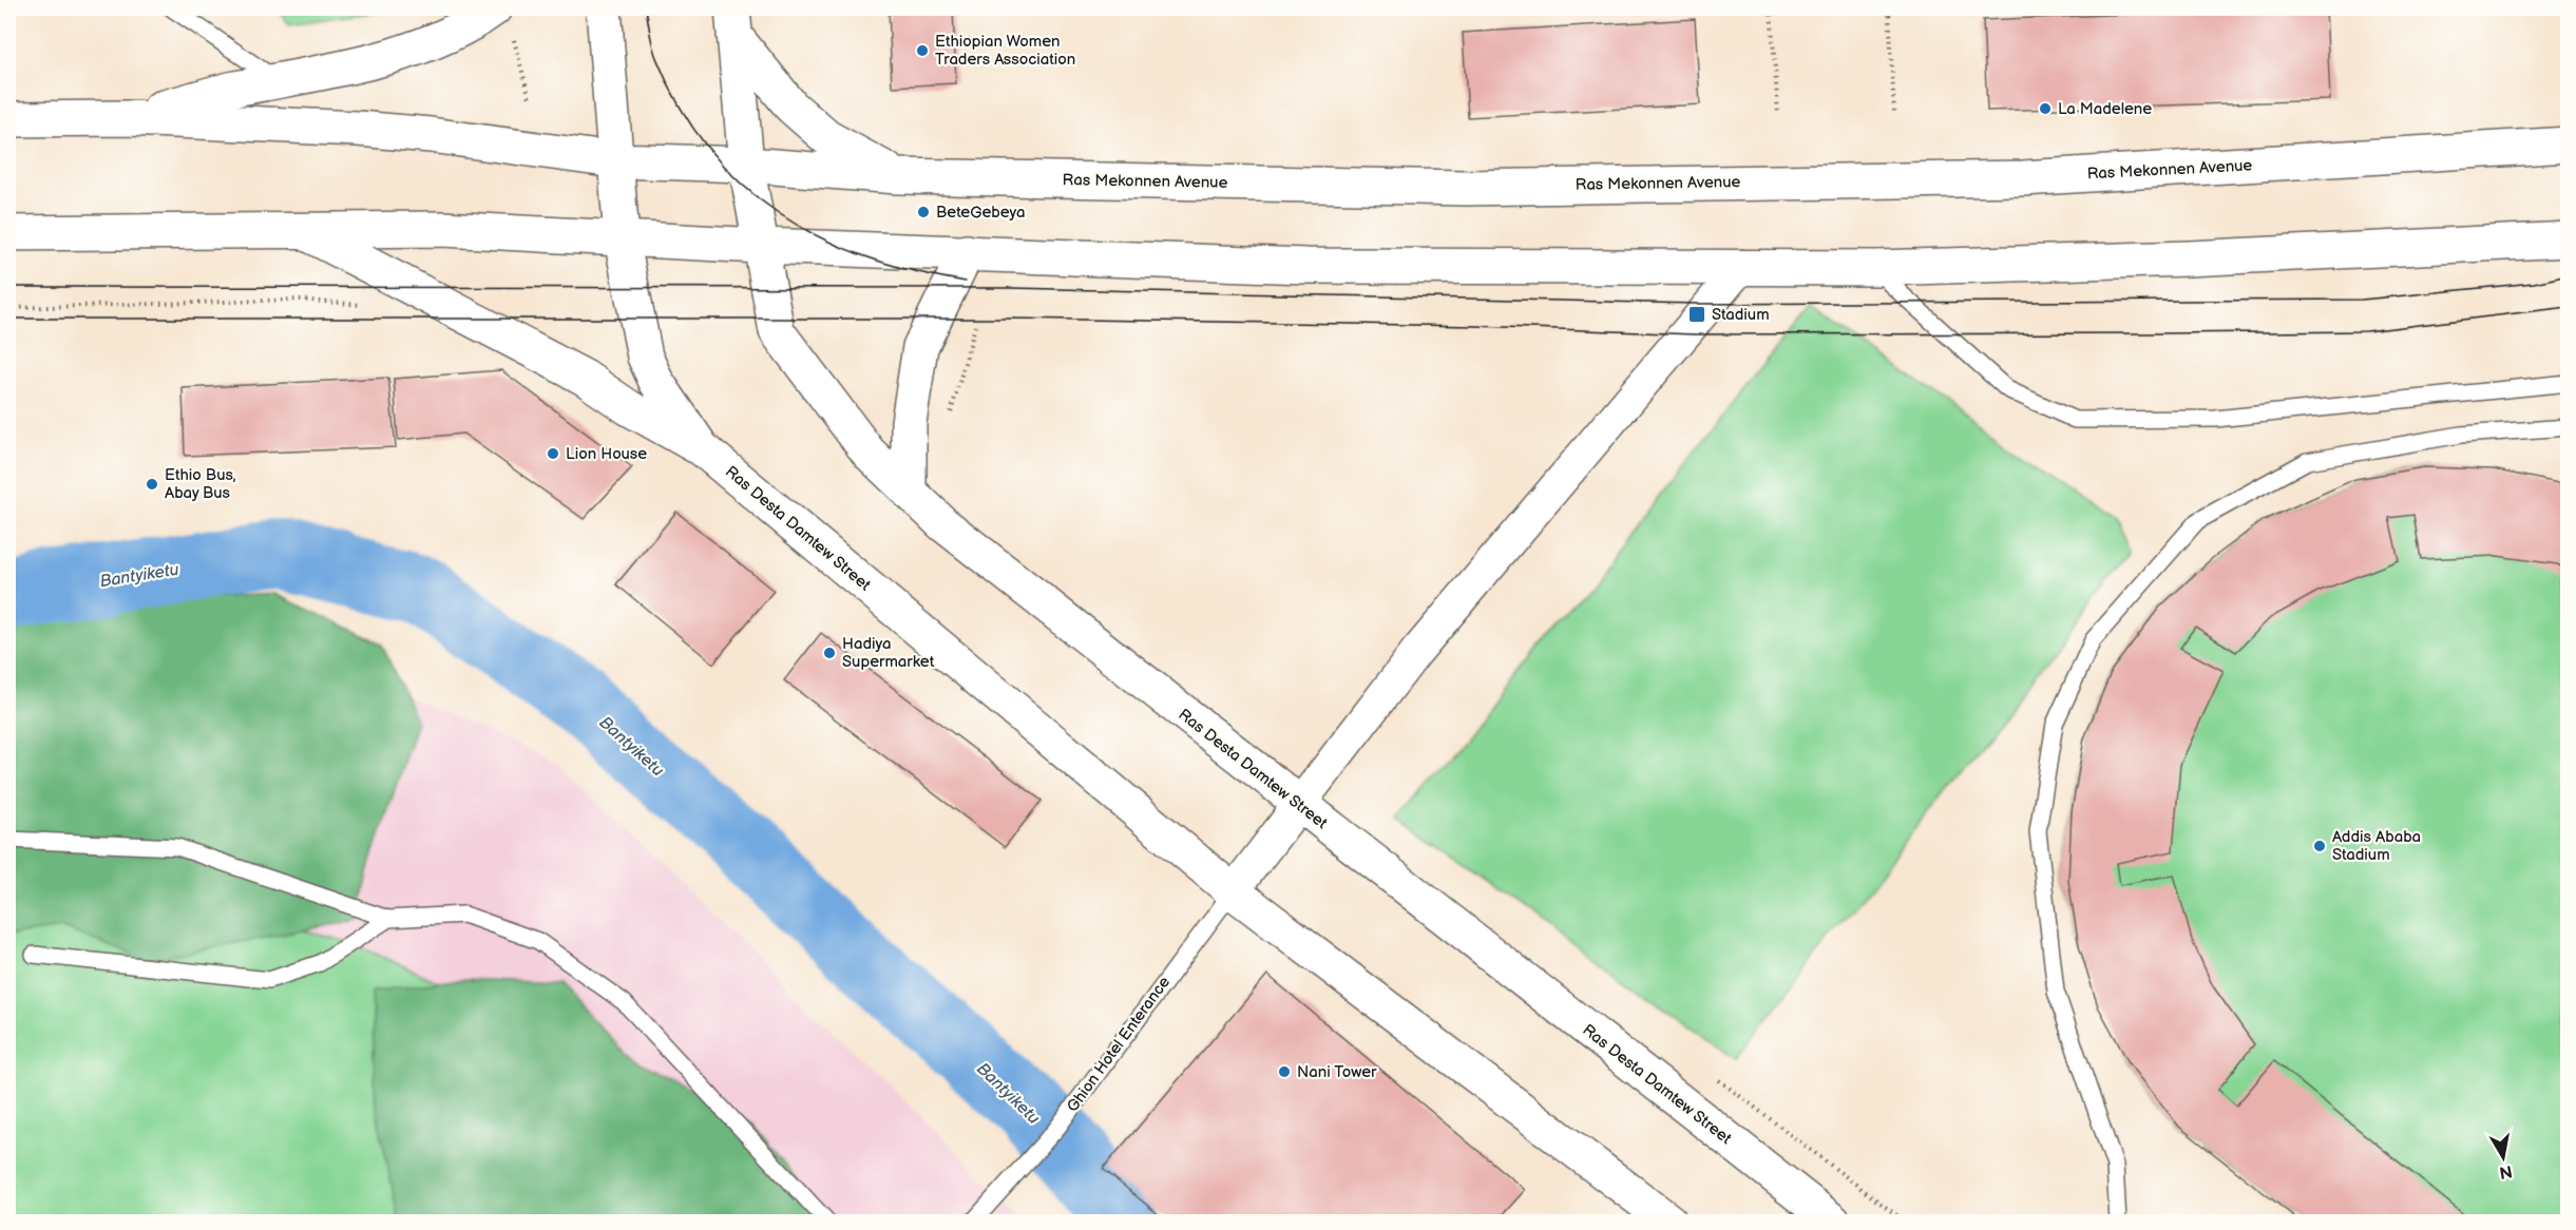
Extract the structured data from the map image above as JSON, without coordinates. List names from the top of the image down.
{
  "streets": {
    "main road": ["Ras Mekonnen Avenue", "Ras Desta Damtew Street"],
    "lane": ["Ghion Hotel Enterance"]
  },
  "crossings": [
    ["Ras Mekonnen Avenue", "Ras Desta Damtew Street"],
    ["Ras Desta Damtew Street", "Ghion Hotel Enterance"]
  ],
  "water": ["Bantyiketu"],
  "places": {
    "other": [
      "Ethiopian Women Traders Association",
      "La Madelene",
      "BeteGebeya",
      "Lion House",
      "Ethio Bus, Abay Bus",
      "Hadiya Supermarket",
      "Addis Ababa Stadium",
      "Nani Tower"
    ],
    "transit": ["Stadium"]
  },
  "north": "bottom"
}
